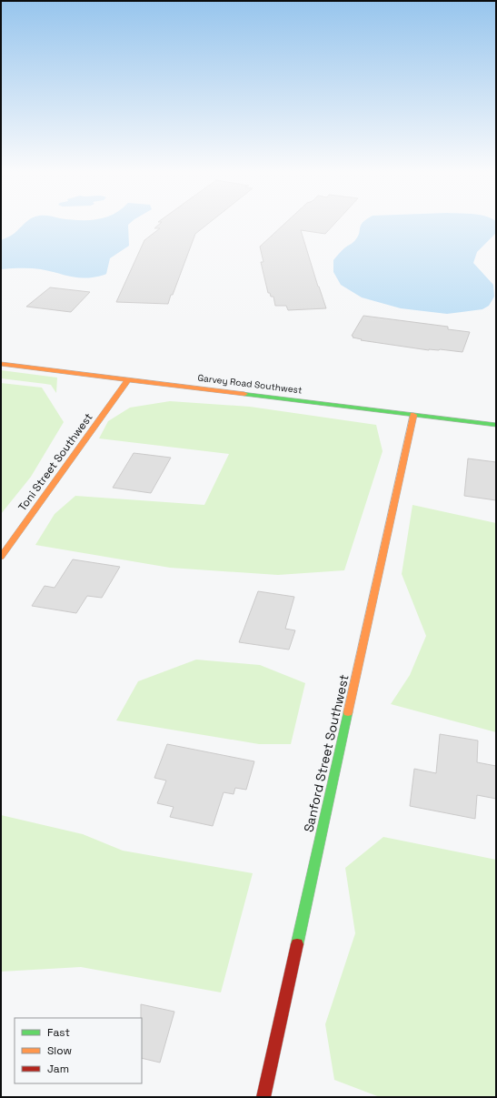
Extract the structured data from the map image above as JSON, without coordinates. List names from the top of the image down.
{
  "streets": {
    "street": ["Garvey Road Southwest", "Toni Street Southwest", "Sanford Street Southwest"]
  },
  "crossings": [
    ["Garvey Road Southwest", "Toni Street Southwest"],
    ["Garvey Road Southwest", "Sanford Street Southwest"]
  ],
  "legend": ["Fast", "Slow", "Jam"]
}
